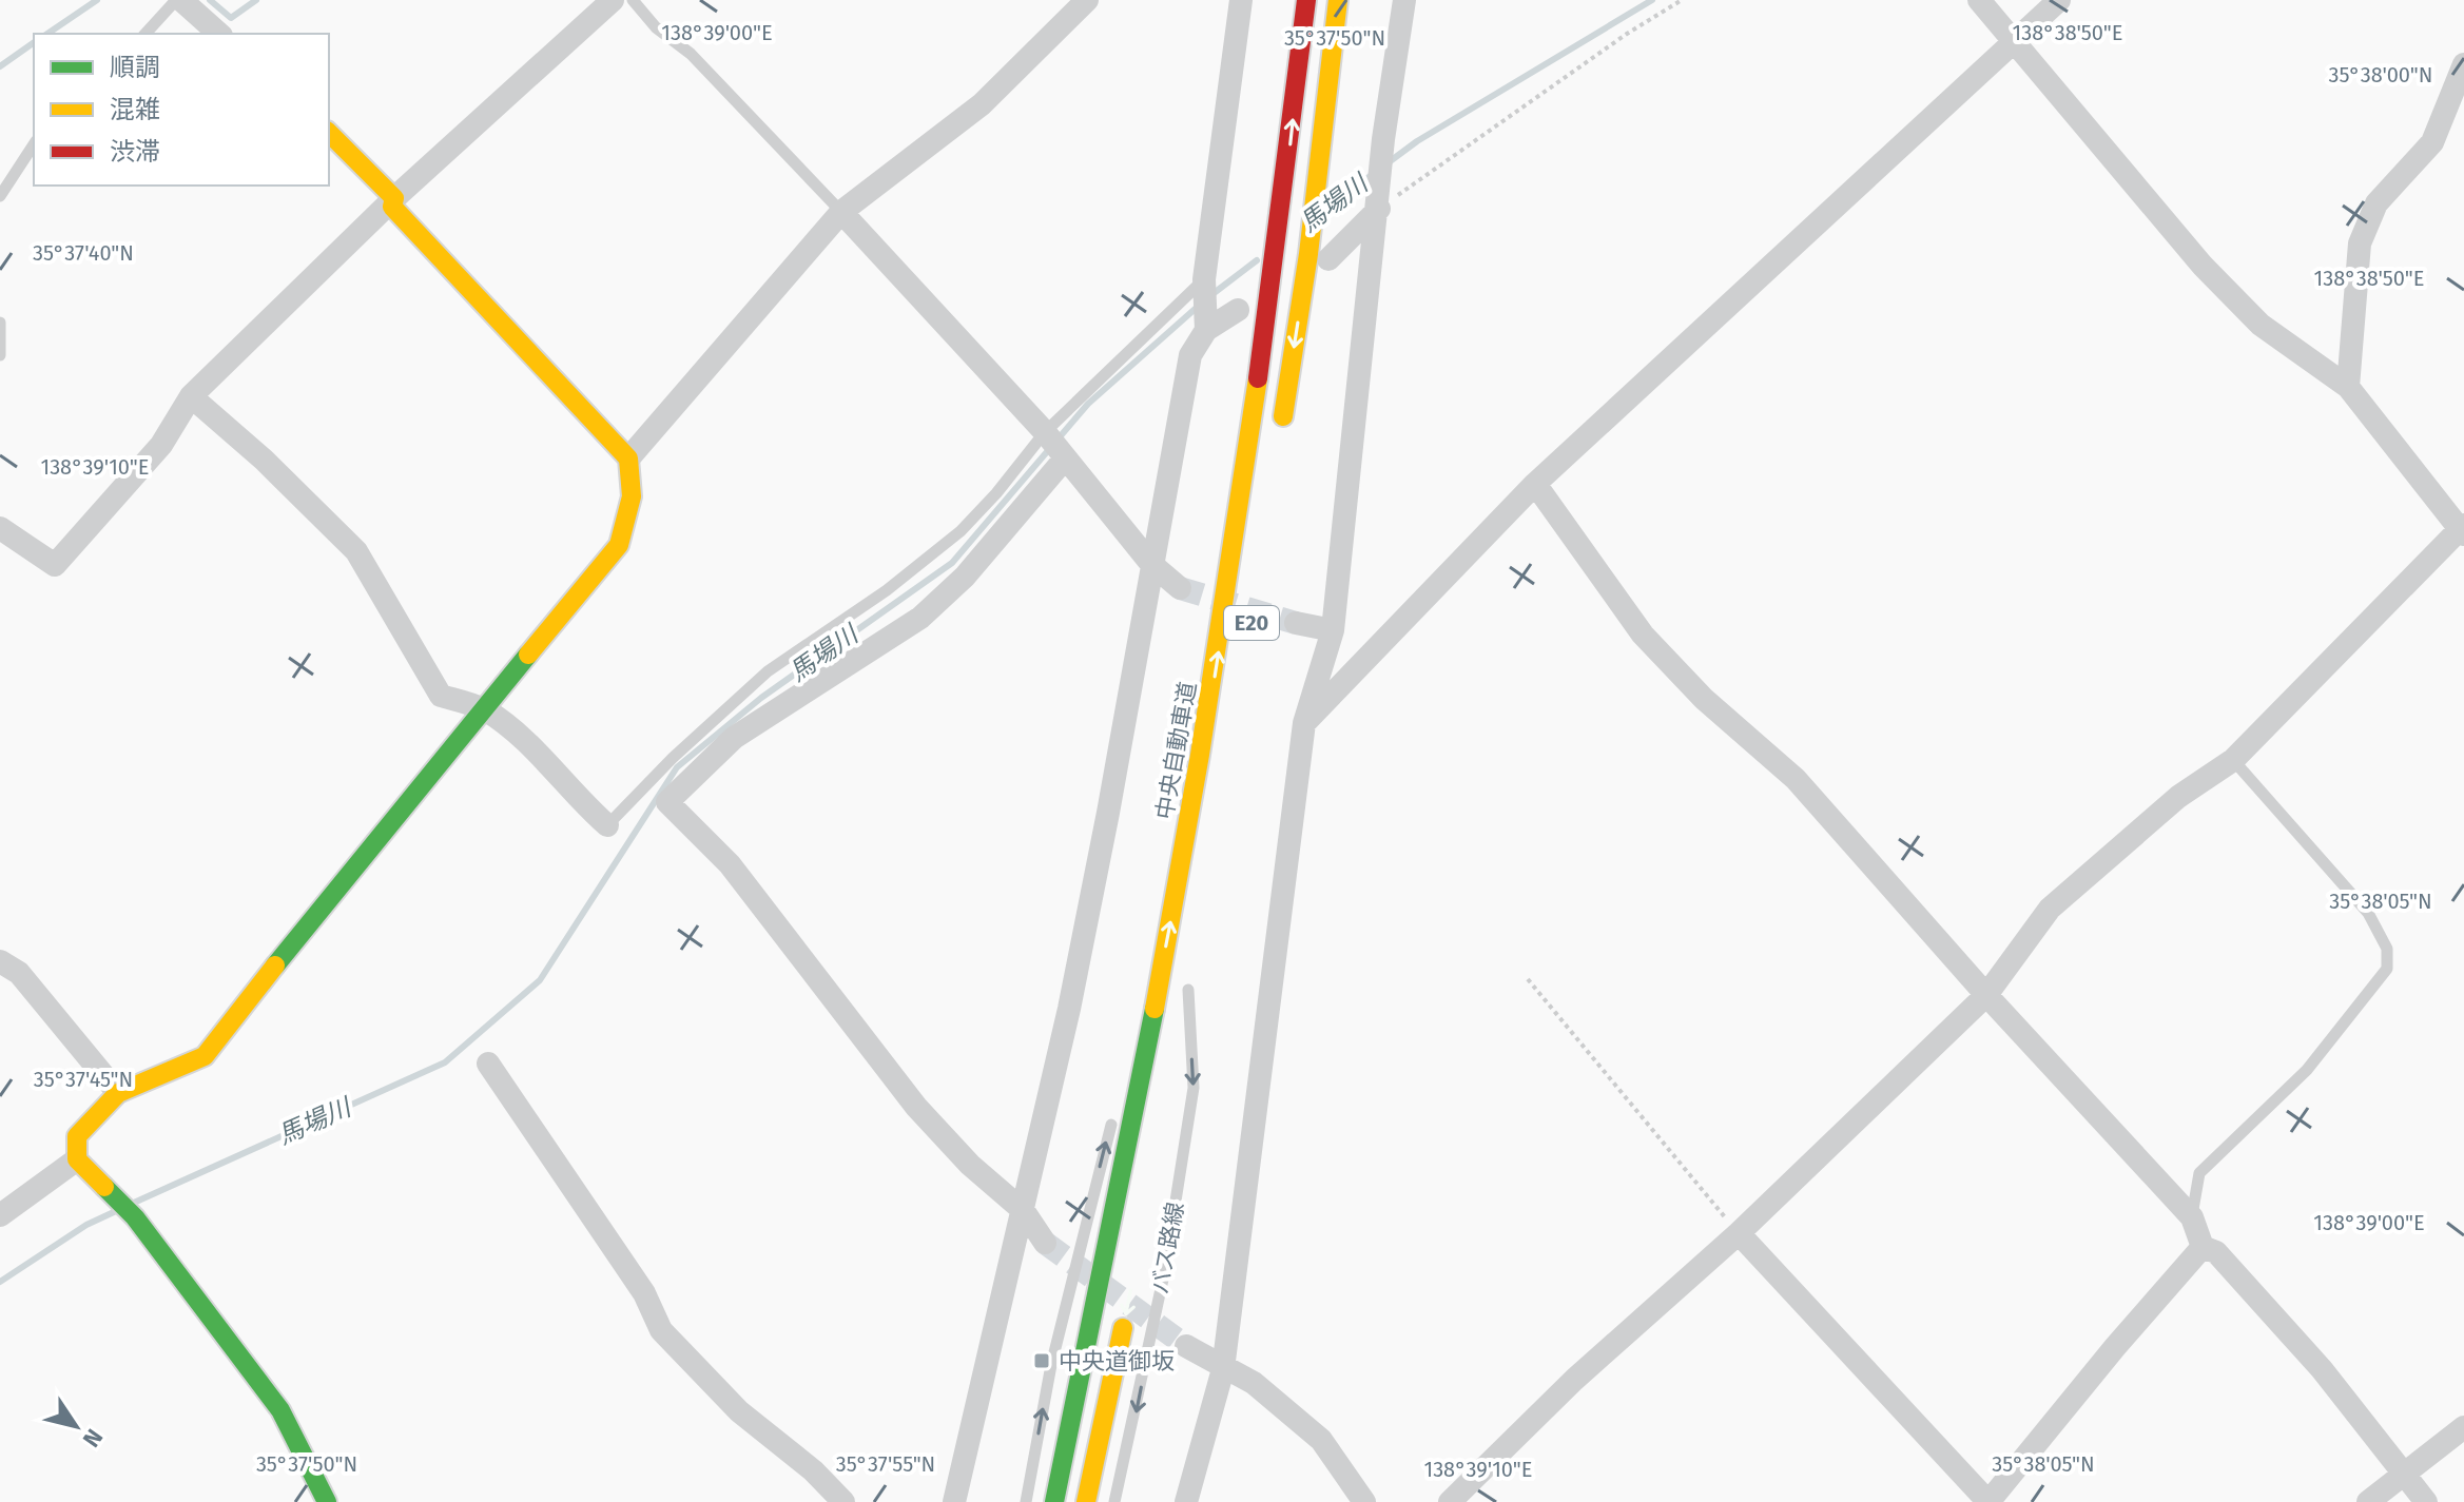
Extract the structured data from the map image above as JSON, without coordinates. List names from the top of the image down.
{
  "streets": {
    "main road": ["E20", "中央自動車道"],
    "lane": ["バス路線"]
  },
  "water": ["馬場川"],
  "places": {
    "transit": ["中央道御坂"]
  },
  "legend": ["順調", "混雑", "渋滞"],
  "north": "bottom right",
  "coordinates": [
    "138°38'50\"E",
    "138°39'00\"E",
    "35°37'50\"N",
    "35°38'00\"N",
    "35°37'40\"N",
    "138°39'10\"E",
    "35°38'05\"N",
    "35°37'45\"N",
    "35°37'55\"N"
  ]
}
